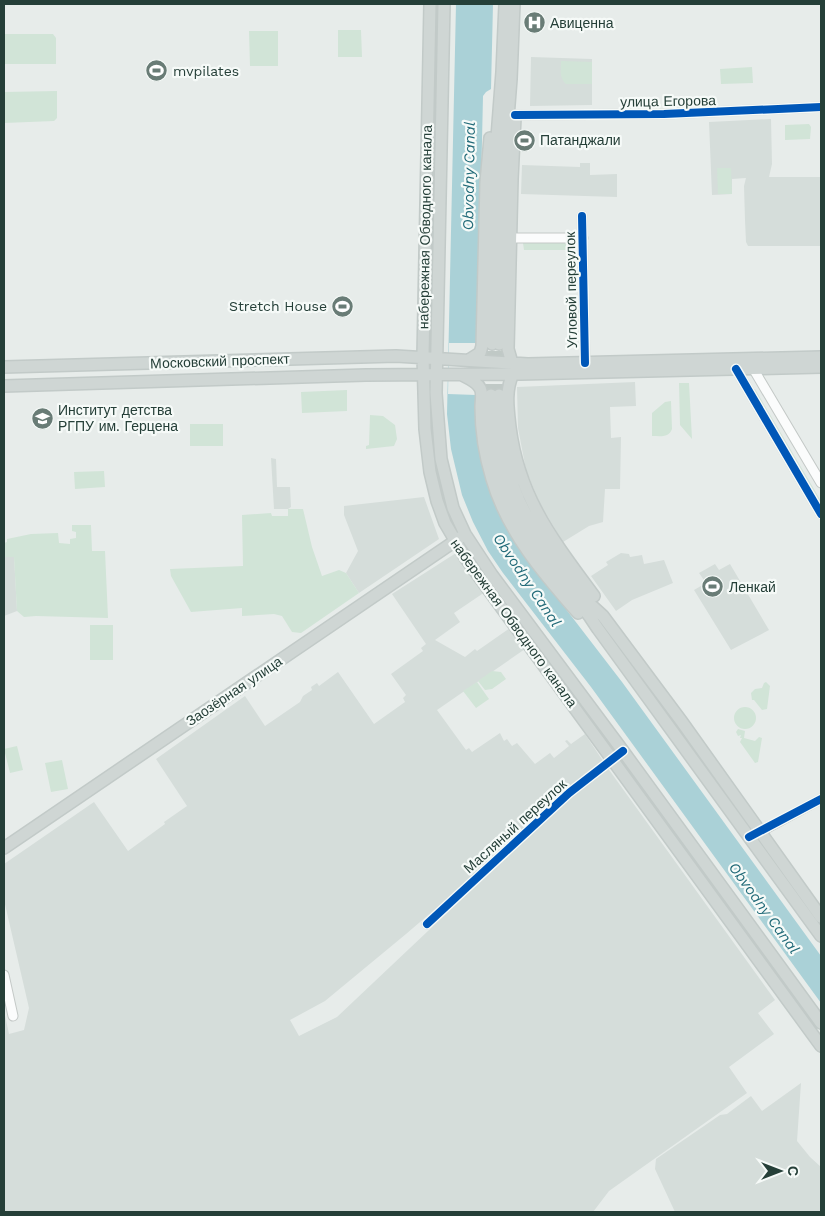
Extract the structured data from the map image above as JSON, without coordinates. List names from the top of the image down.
{
  "streets": {
    "main road": ["набережная Обводного канала", "Московский проспект", "Заозёрная улица"],
    "street": ["улица Егорова", "Угловой переулок", "Масляный переулок"]
  },
  "crossings": [
    ["набережная Обводного канала", "Московский проспект"],
    ["набережная Обводного канала", "Заозёрная улица"],
    ["набережная Обводного канала", "Масляный переулок"]
  ],
  "water": ["Obvodny Canal"],
  "places": {
    "hospital": ["Авиценна"],
    "sports": [
      "mvpilates",
      "Патанджали",
      "Stretch House",
      "Ленкай"
    ],
    "school or university": ["Институт детства РГПУ им. Герцена"]
  },
  "north": "right"
}
